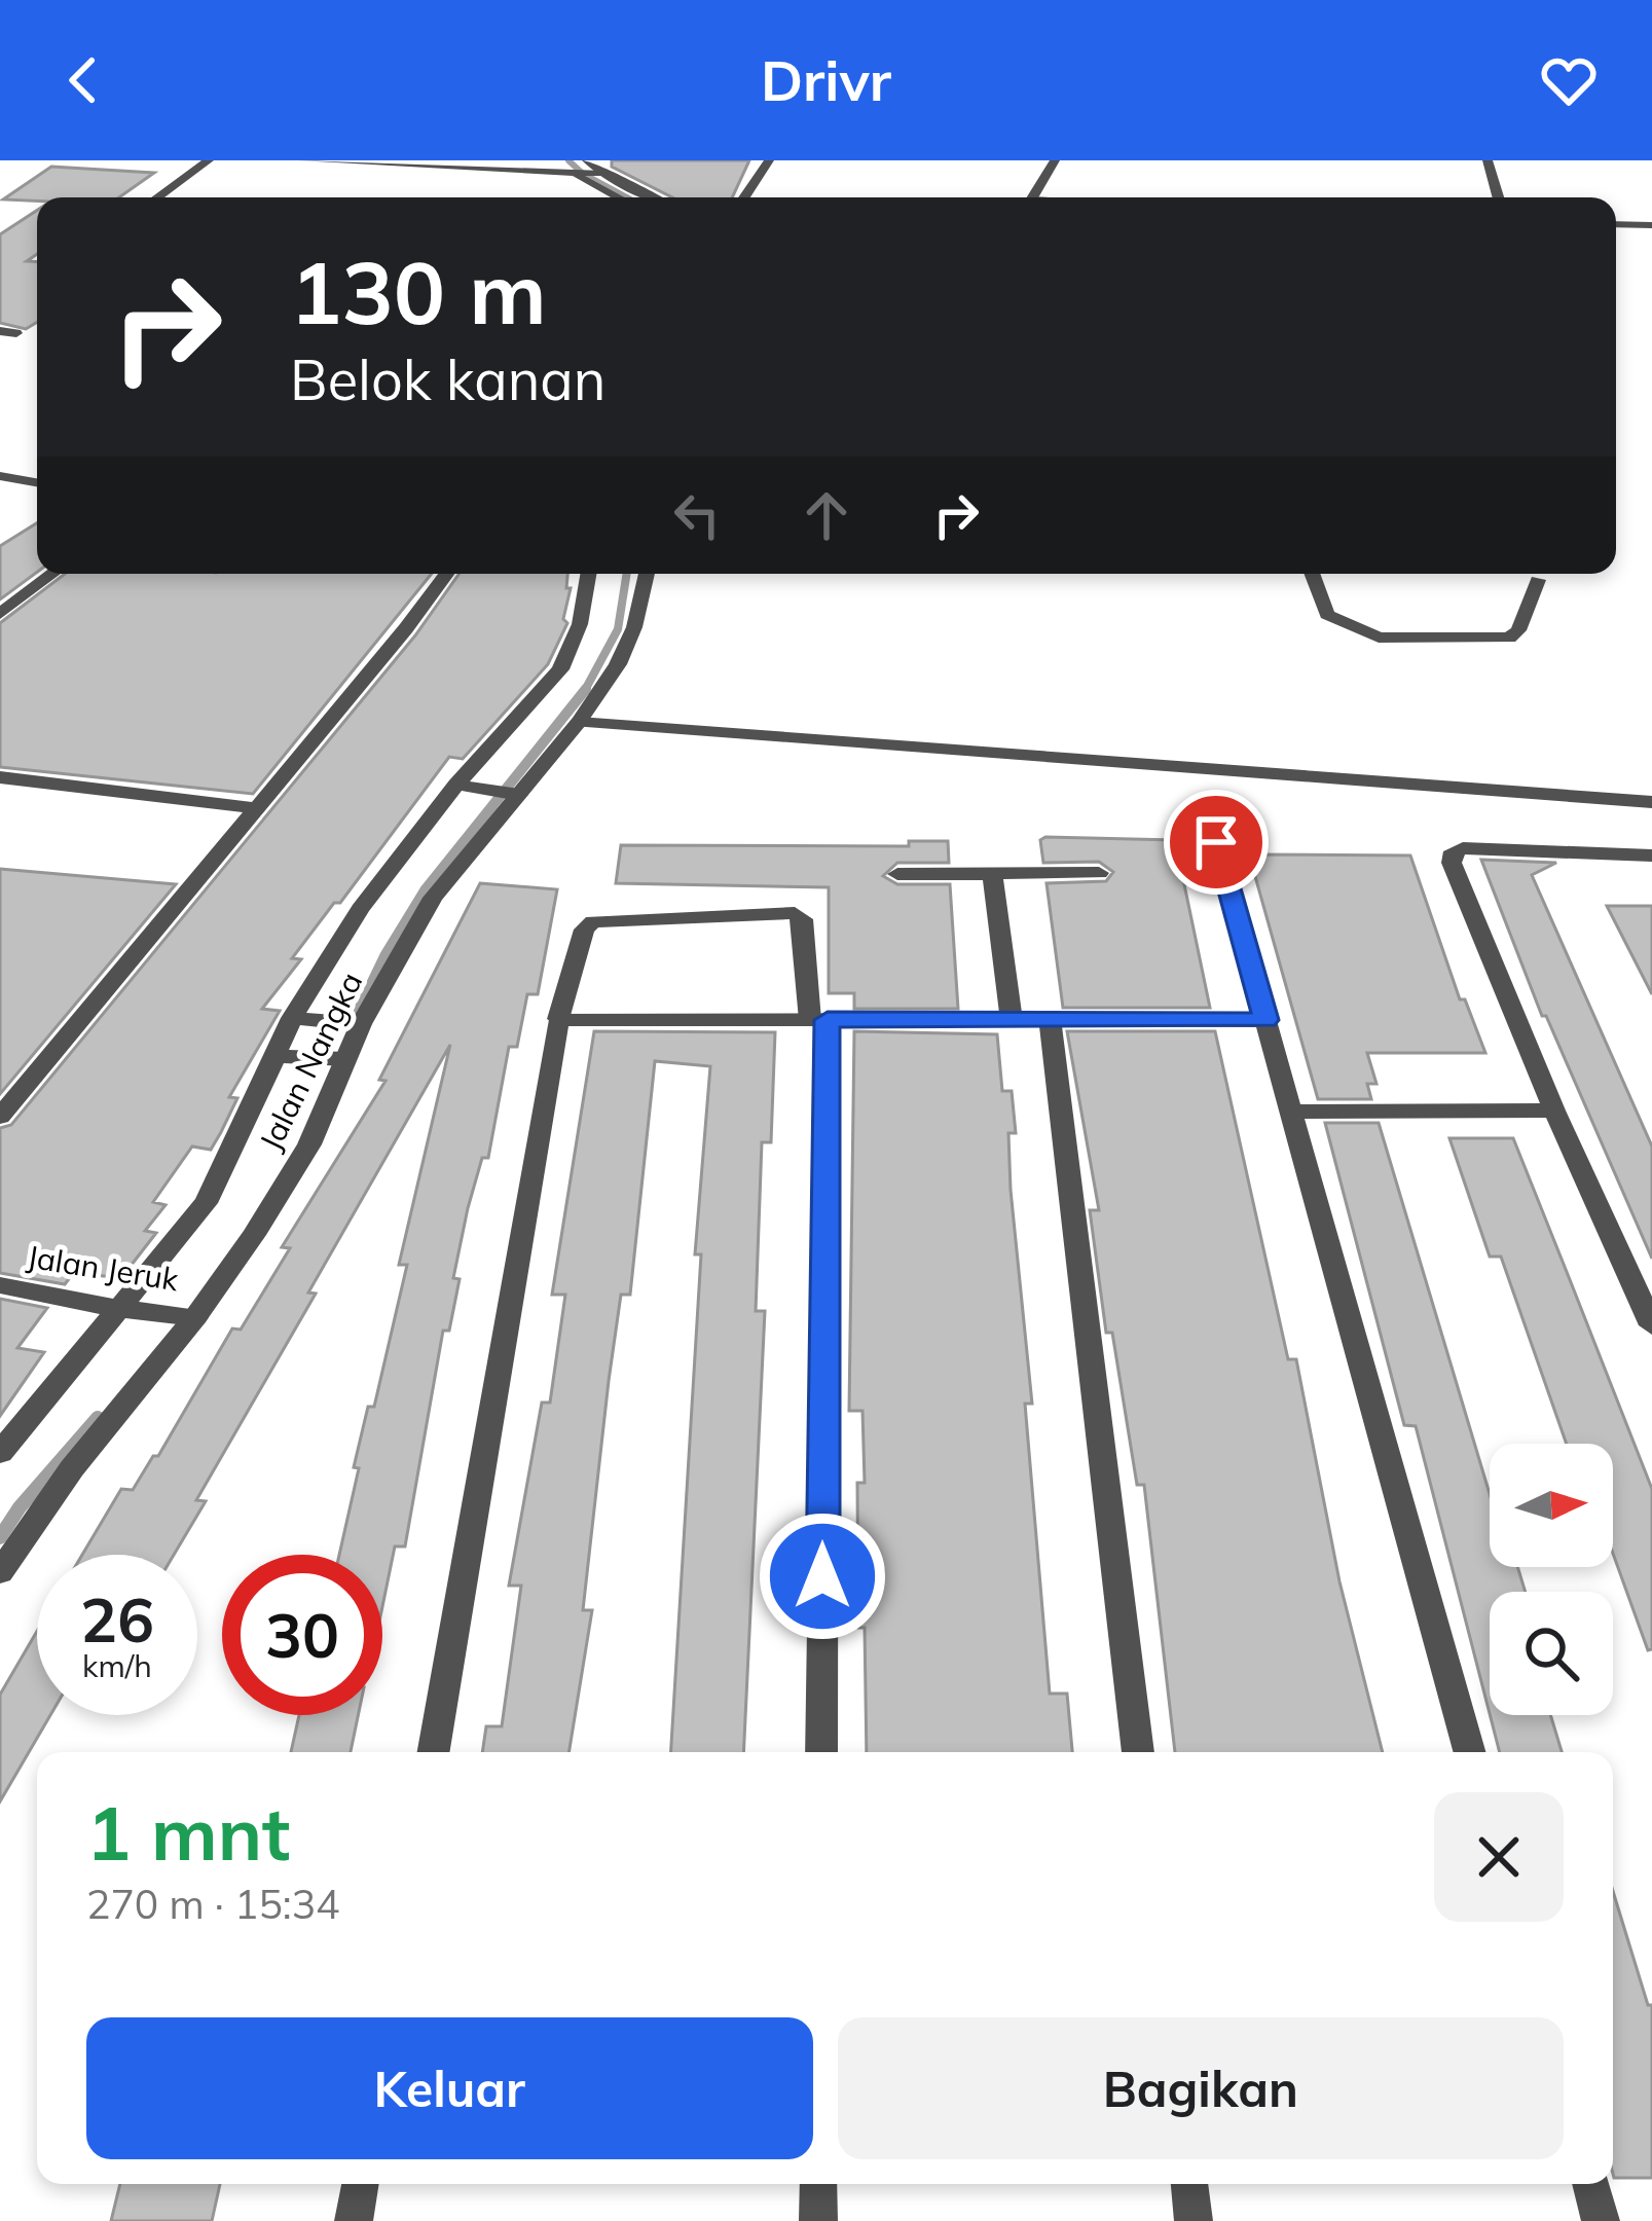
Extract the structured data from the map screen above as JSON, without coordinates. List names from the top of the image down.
{
  "streets": {
    "street": ["Jalan Nangka", "Jalan Jeruk"]
  },
  "crossings": [
    ["Jalan Nangka", "Jalan Jeruk"]
  ],
  "north": "right",
  "page": {
    "header": "Drivr",
    "turn": ["130 m", "Belok kanan"],
    "speed": "26 km/h",
    "limit": "30",
    "heading": ["1 mnt", "270 m · 15:34"],
    "buttons": ["Keluar", "Bagikan"]
  }
}
